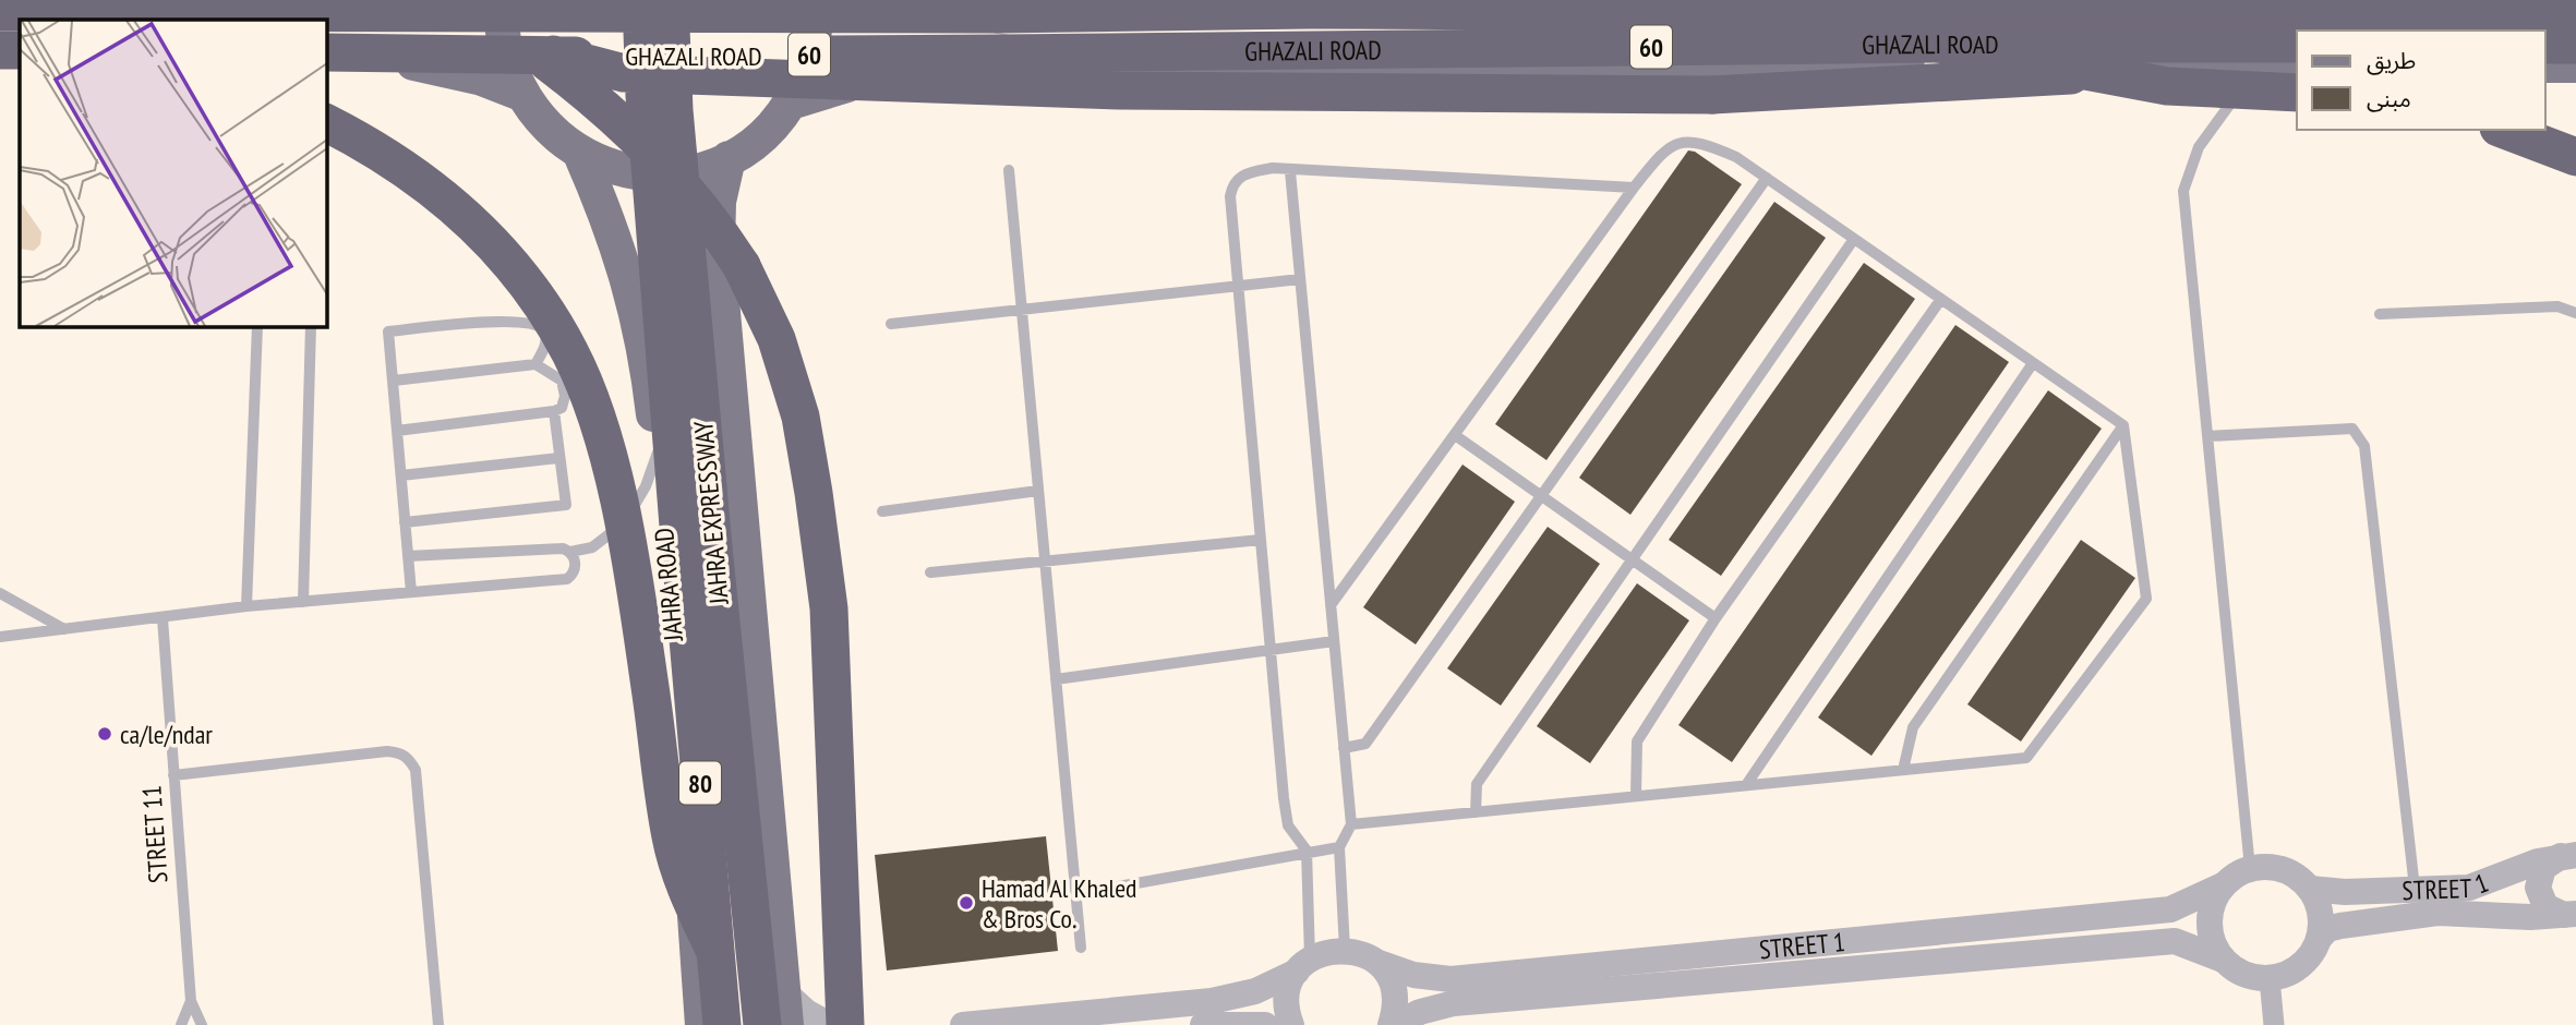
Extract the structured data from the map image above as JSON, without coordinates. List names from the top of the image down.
{
  "streets": {
    "highway": [
      "GHAZALI ROAD",
      "60",
      "JAHRA EXPRESSWAY",
      "80"
    ],
    "main road": ["JAHRA ROAD"],
    "street": ["STREET 1"],
    "lane": ["STREET 11"]
  },
  "places": ["ca/le/ndar", "Hamad Al Khaled & Bros Co."],
  "legend": ["طريق", "مبنى"]
}
